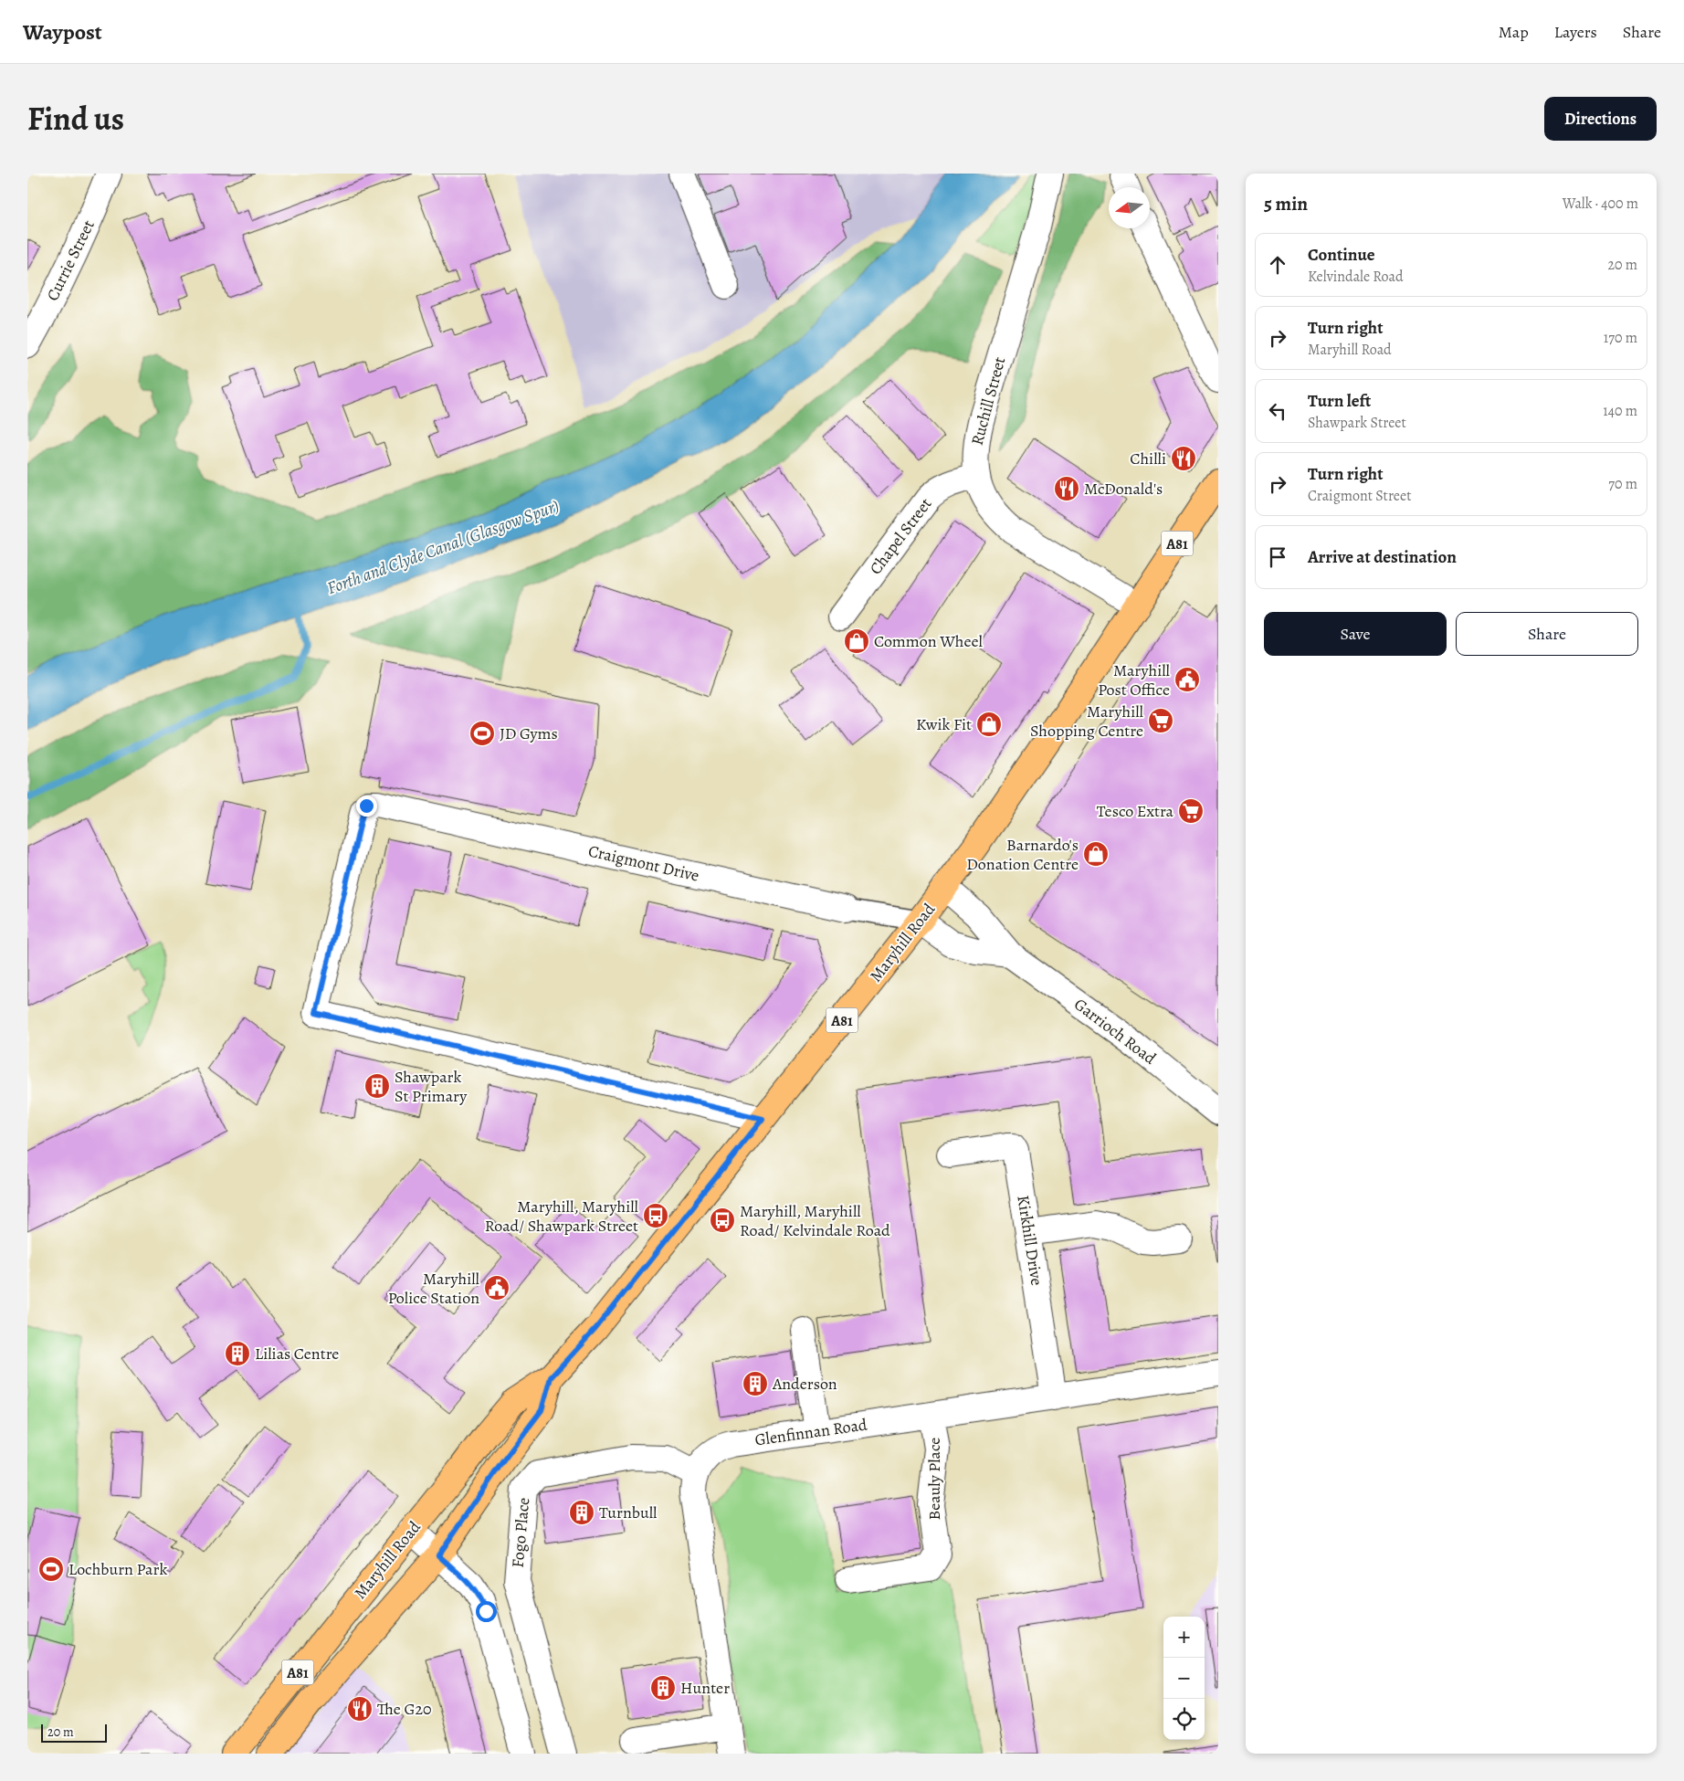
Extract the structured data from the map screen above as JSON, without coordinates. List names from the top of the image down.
{
  "streets": {
    "main road": ["A81", "Maryhill Road"],
    "street": [
      "Currie Street",
      "Ruchill Street",
      "Chapel Street",
      "Craigmont Drive",
      "Garrioch Road",
      "Kirkhill Drive",
      "Glenfinnan Road",
      "Beauly Place",
      "Fogo Place"
    ]
  },
  "crossings": [
    ["Ruchill Street", "Chapel Street"],
    ["Ruchill Street", "Maryhill Road"],
    ["Craigmont Drive", "Maryhill Road"],
    ["Craigmont Drive", "Garrioch Road"],
    ["Maryhill Road", "Garrioch Road"],
    ["Kirkhill Drive", "Glenfinnan Road"],
    ["Glenfinnan Road", "Beauly Place"],
    ["Glenfinnan Road", "Fogo Place"]
  ],
  "water": ["Forth and Clyde Canal (Glasgow Spur)"],
  "places": {
    "restaurant": ["Chilli", "McDonald's", "The G20"],
    "shop": ["Common Wheel", "Kwik Fit", "Barnardo's Donation Centre"],
    "public building": ["Maryhill Post Office", "Maryhill Police Station"],
    "supermarket": ["Maryhill Shopping Centre", "Tesco Extra"],
    "sports": ["JD Gyms", "Lochburn Park"],
    "building": [
      "Shawpark St Primary",
      "Lilias Centre",
      "Anderson",
      "Turnbull",
      "Hunter"
    ],
    "bus stop": ["Maryhill, Maryhill Road/ Shawpark Street", "Maryhill, Maryhill Road/ Kelvindale Road"]
  },
  "scale_bar": "20 m",
  "north": "left",
  "page": {
    "header": "Waypost",
    "nav": ["Map", "Layers", "Share"],
    "title": "Find us",
    "buttons": [
      "Directions",
      ["Save", "Share"]
    ],
    "heading": ["5 min", "Walk · 400 m"],
    "list": [
      ["Continue", "Kelvindale Road", "20 m"],
      ["Turn right", "Maryhill Road", "170 m"],
      ["Turn left", "Shawpark Street", "140 m"],
      ["Turn right", "Craigmont Street", "70 m"],
      "Arrive at destination"
    ],
    "map_buttons": ["+", "−"],
    "scale": "20 m"
  }
}
